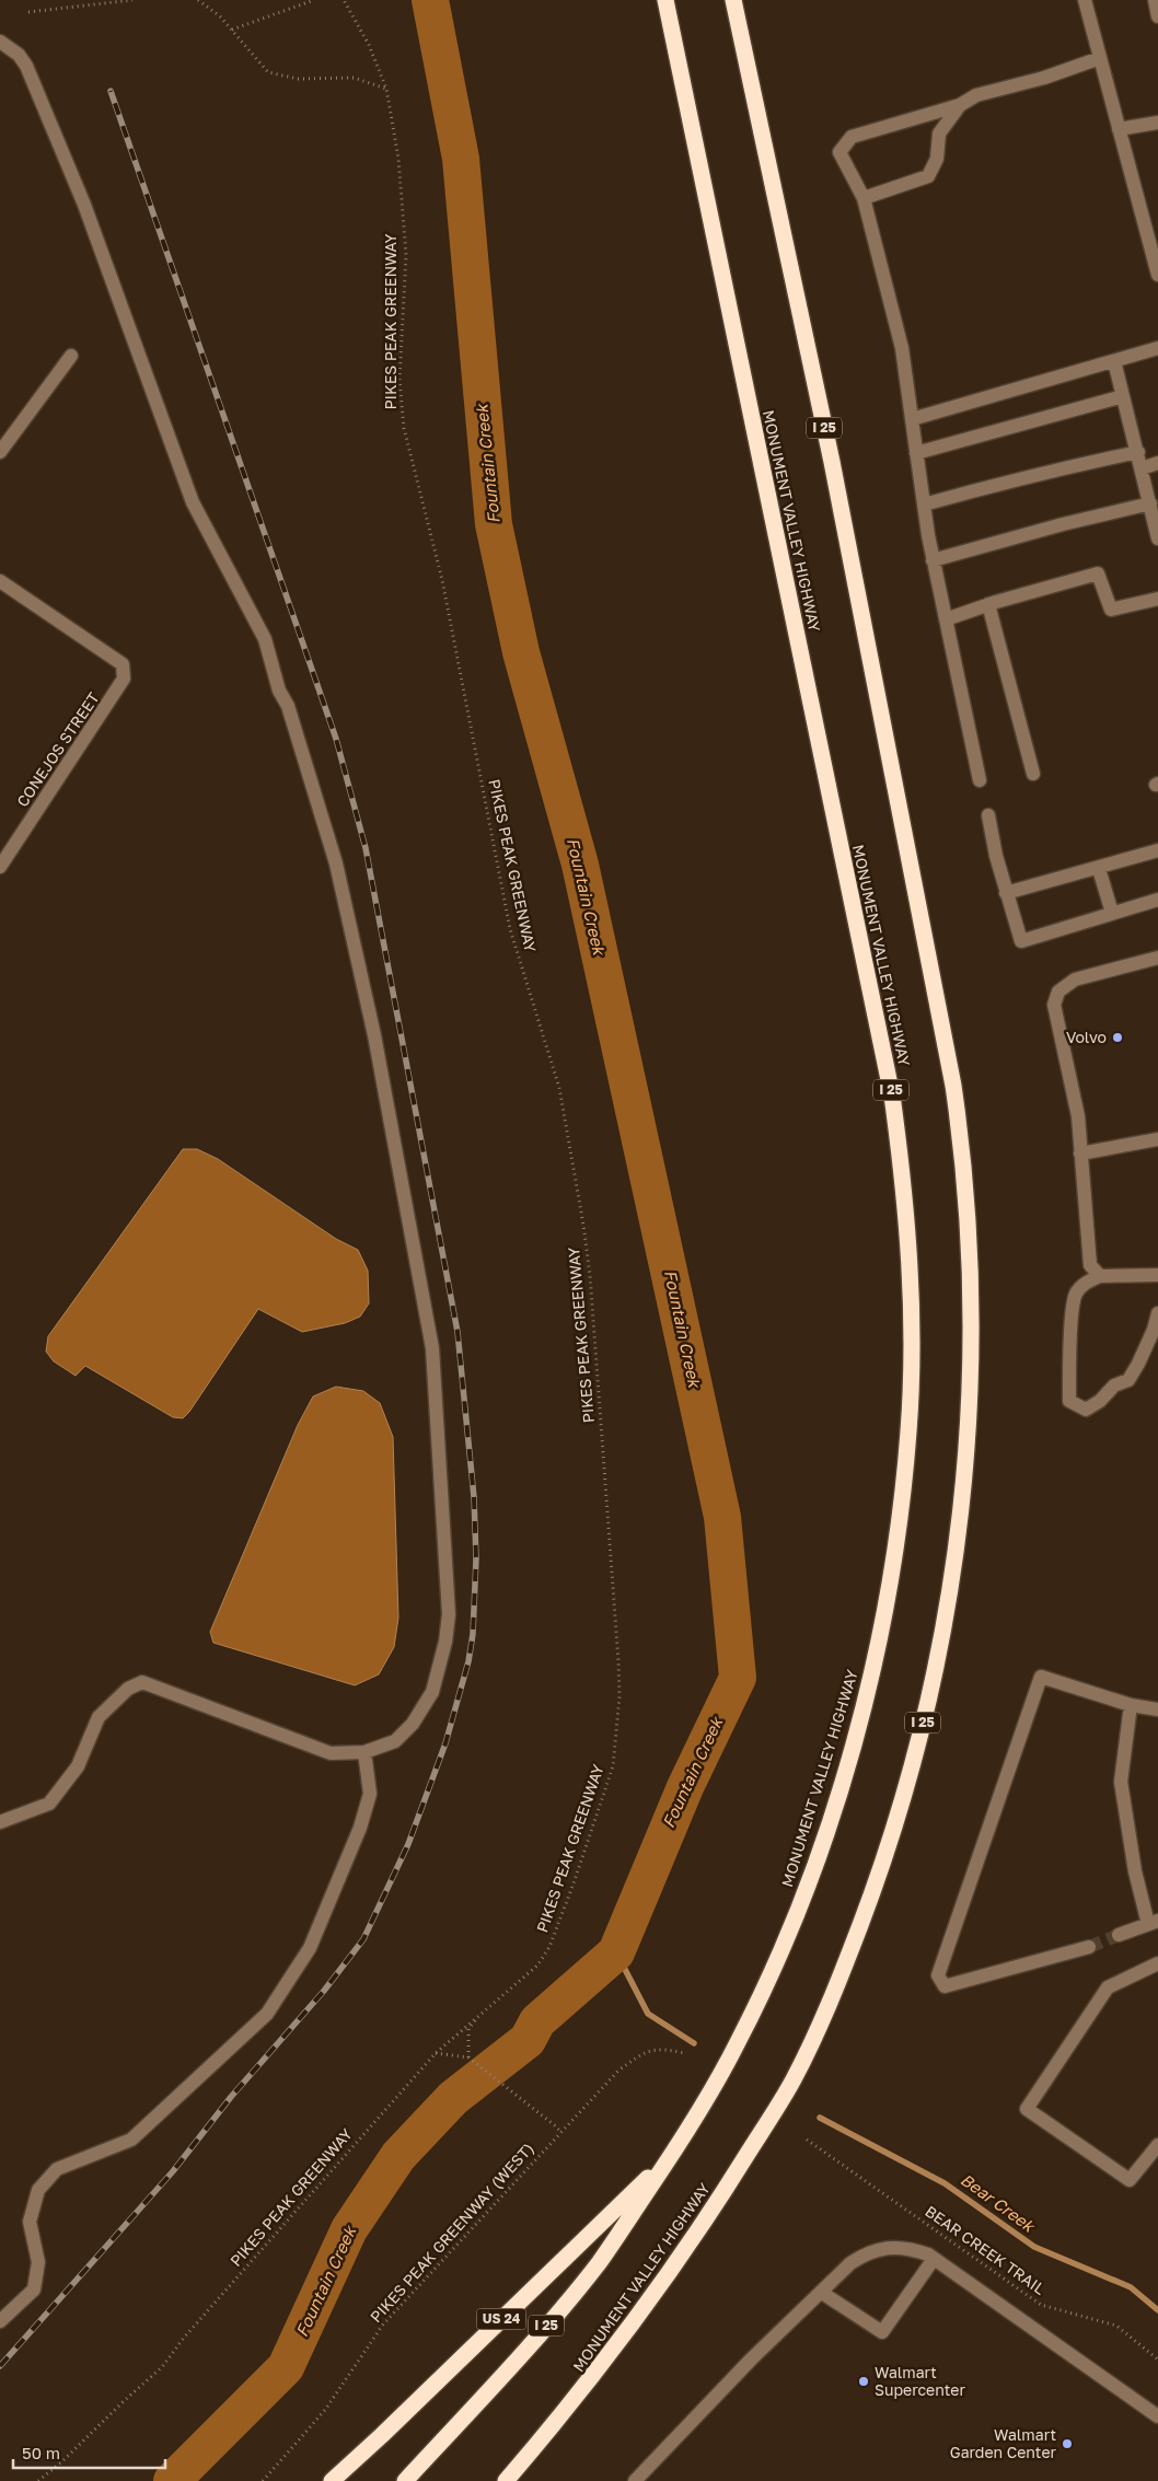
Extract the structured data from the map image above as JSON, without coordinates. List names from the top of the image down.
{
  "streets": {
    "highway": ["I 25", "MONUMENT VALLEY HIGHWAY", "US 24"],
    "street": ["CONEJOS STREET"],
    "path": ["PIKES PEAK GREENWAY", "PIKES PEAK GREENWAY (WEST)", "BEAR CREEK TRAIL"]
  },
  "crossings": [
    ["MONUMENT VALLEY HIGHWAY", "US 24"]
  ],
  "water": ["Fountain Creek", "Bear Creek"],
  "places": ["Volvo", "Walmart Supercenter", "Walmart Garden Center"],
  "scale_bar": "50 m"
}
